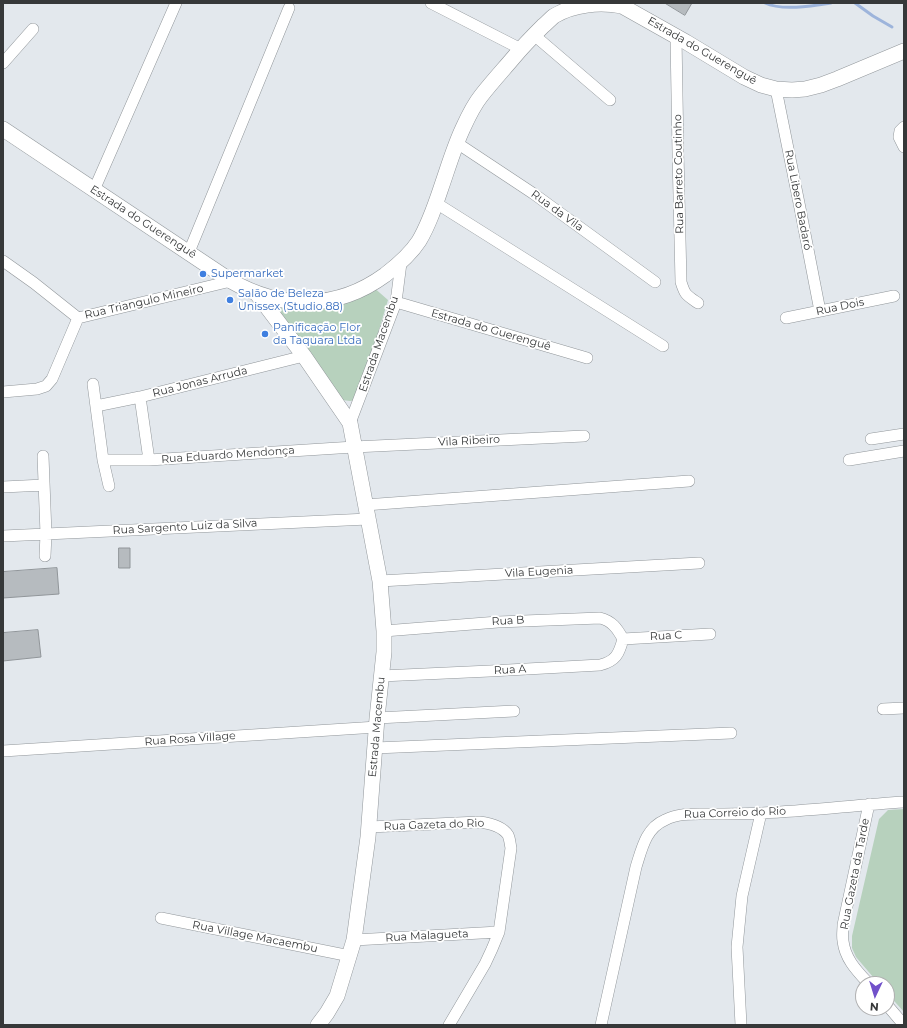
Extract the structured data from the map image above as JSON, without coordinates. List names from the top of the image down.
{
  "streets": {
    "main road": ["Estrada do Guerenguê", "Estrada Macembu"],
    "street": [
      "Rua Barreto Coutinho",
      "Rua Libero Badaró",
      "Rua da Vila",
      "Rua Triangulo Mineiro",
      "Rua Dois",
      "Rua Jonas Arruda",
      "Vila Ribeiro",
      "Rua Eduardo Mendonça",
      "Rua Sargento Luiz da Silva",
      "Vila Eugenia",
      "Rua B",
      "Rua C",
      "Rua A",
      "Rua Rosa Village",
      "Rua Correio do Rio",
      "Rua Gazeta do Rio",
      "Rua Gazeta da Tarde",
      "Rua Malagueta",
      "Rua Village Macaembu"
    ]
  },
  "crossings": [
    ["Estrada do Guerenguê", "Rua Barreto Coutinho"],
    ["Estrada do Guerenguê", "Rua Libero Badaró"],
    ["Estrada do Guerenguê", "Rua da Vila"],
    ["Estrada do Guerenguê", "Rua Triangulo Mineiro"],
    ["Estrada do Guerenguê", "Estrada Macembu"],
    ["Rua Libero Badaró", "Rua Dois"],
    ["Estrada Macembu", "Rua Jonas Arruda"],
    ["Estrada Macembu", "Vila Ribeiro"],
    ["Estrada Macembu", "Rua Eduardo Mendonça"],
    ["Estrada Macembu", "Rua Sargento Luiz da Silva"],
    ["Estrada Macembu", "Vila Eugenia"],
    ["Estrada Macembu", "Rua B"],
    ["Estrada Macembu", "Rua A"],
    ["Estrada Macembu", "Rua Rosa Village"],
    ["Estrada Macembu", "Rua Gazeta do Rio"],
    ["Estrada Macembu", "Rua Malagueta"],
    ["Estrada Macembu", "Rua Village Macaembu"],
    ["Vila Ribeiro", "Rua Eduardo Mendonça"],
    ["Rua B", "Rua C"],
    ["Rua B", "Rua A"],
    ["Rua C", "Rua A"],
    ["Rua Correio do Rio", "Rua Gazeta da Tarde"],
    ["Rua Gazeta do Rio", "Rua Malagueta"]
  ],
  "places": ["Supermarket", "Salão de Beleza Unissex (Studio 88)", "Panificação Flor da Taquara Ltda"],
  "north": "bottom"
}
